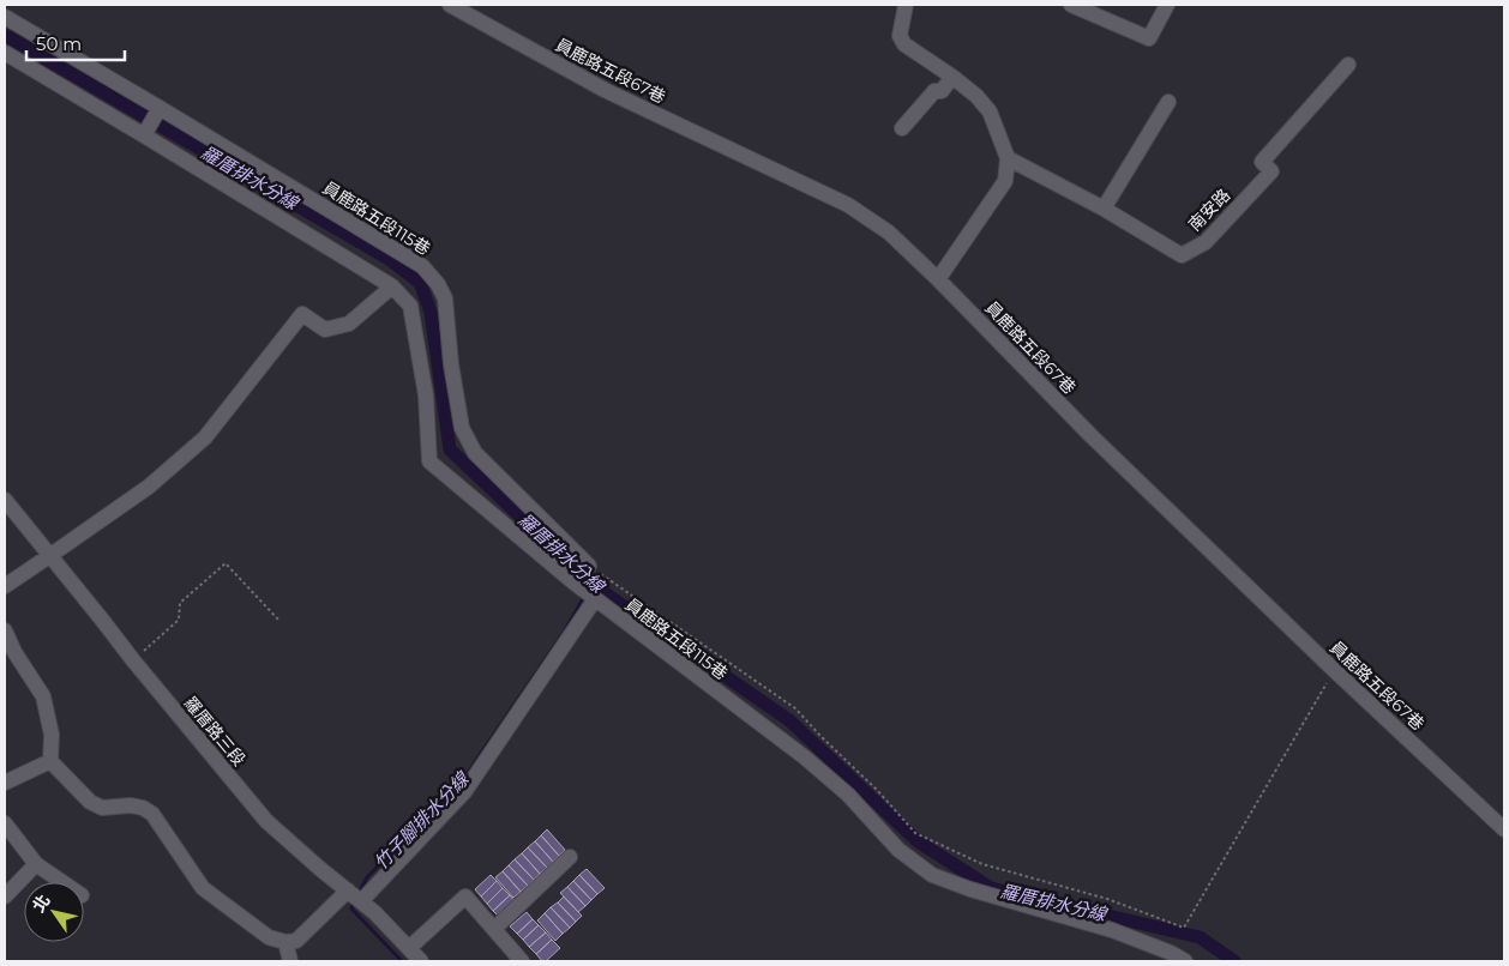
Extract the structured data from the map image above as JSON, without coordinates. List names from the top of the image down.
{
  "streets": {
    "street": [
      "員鹿路五段67巷",
      "南安路",
      "員鹿路五段115巷",
      "羅厝路三段"
    ]
  },
  "water": ["羅厝排水分線", "竹子腳排水分線"],
  "scale_bar": "50 m",
  "north": "top left"
}
